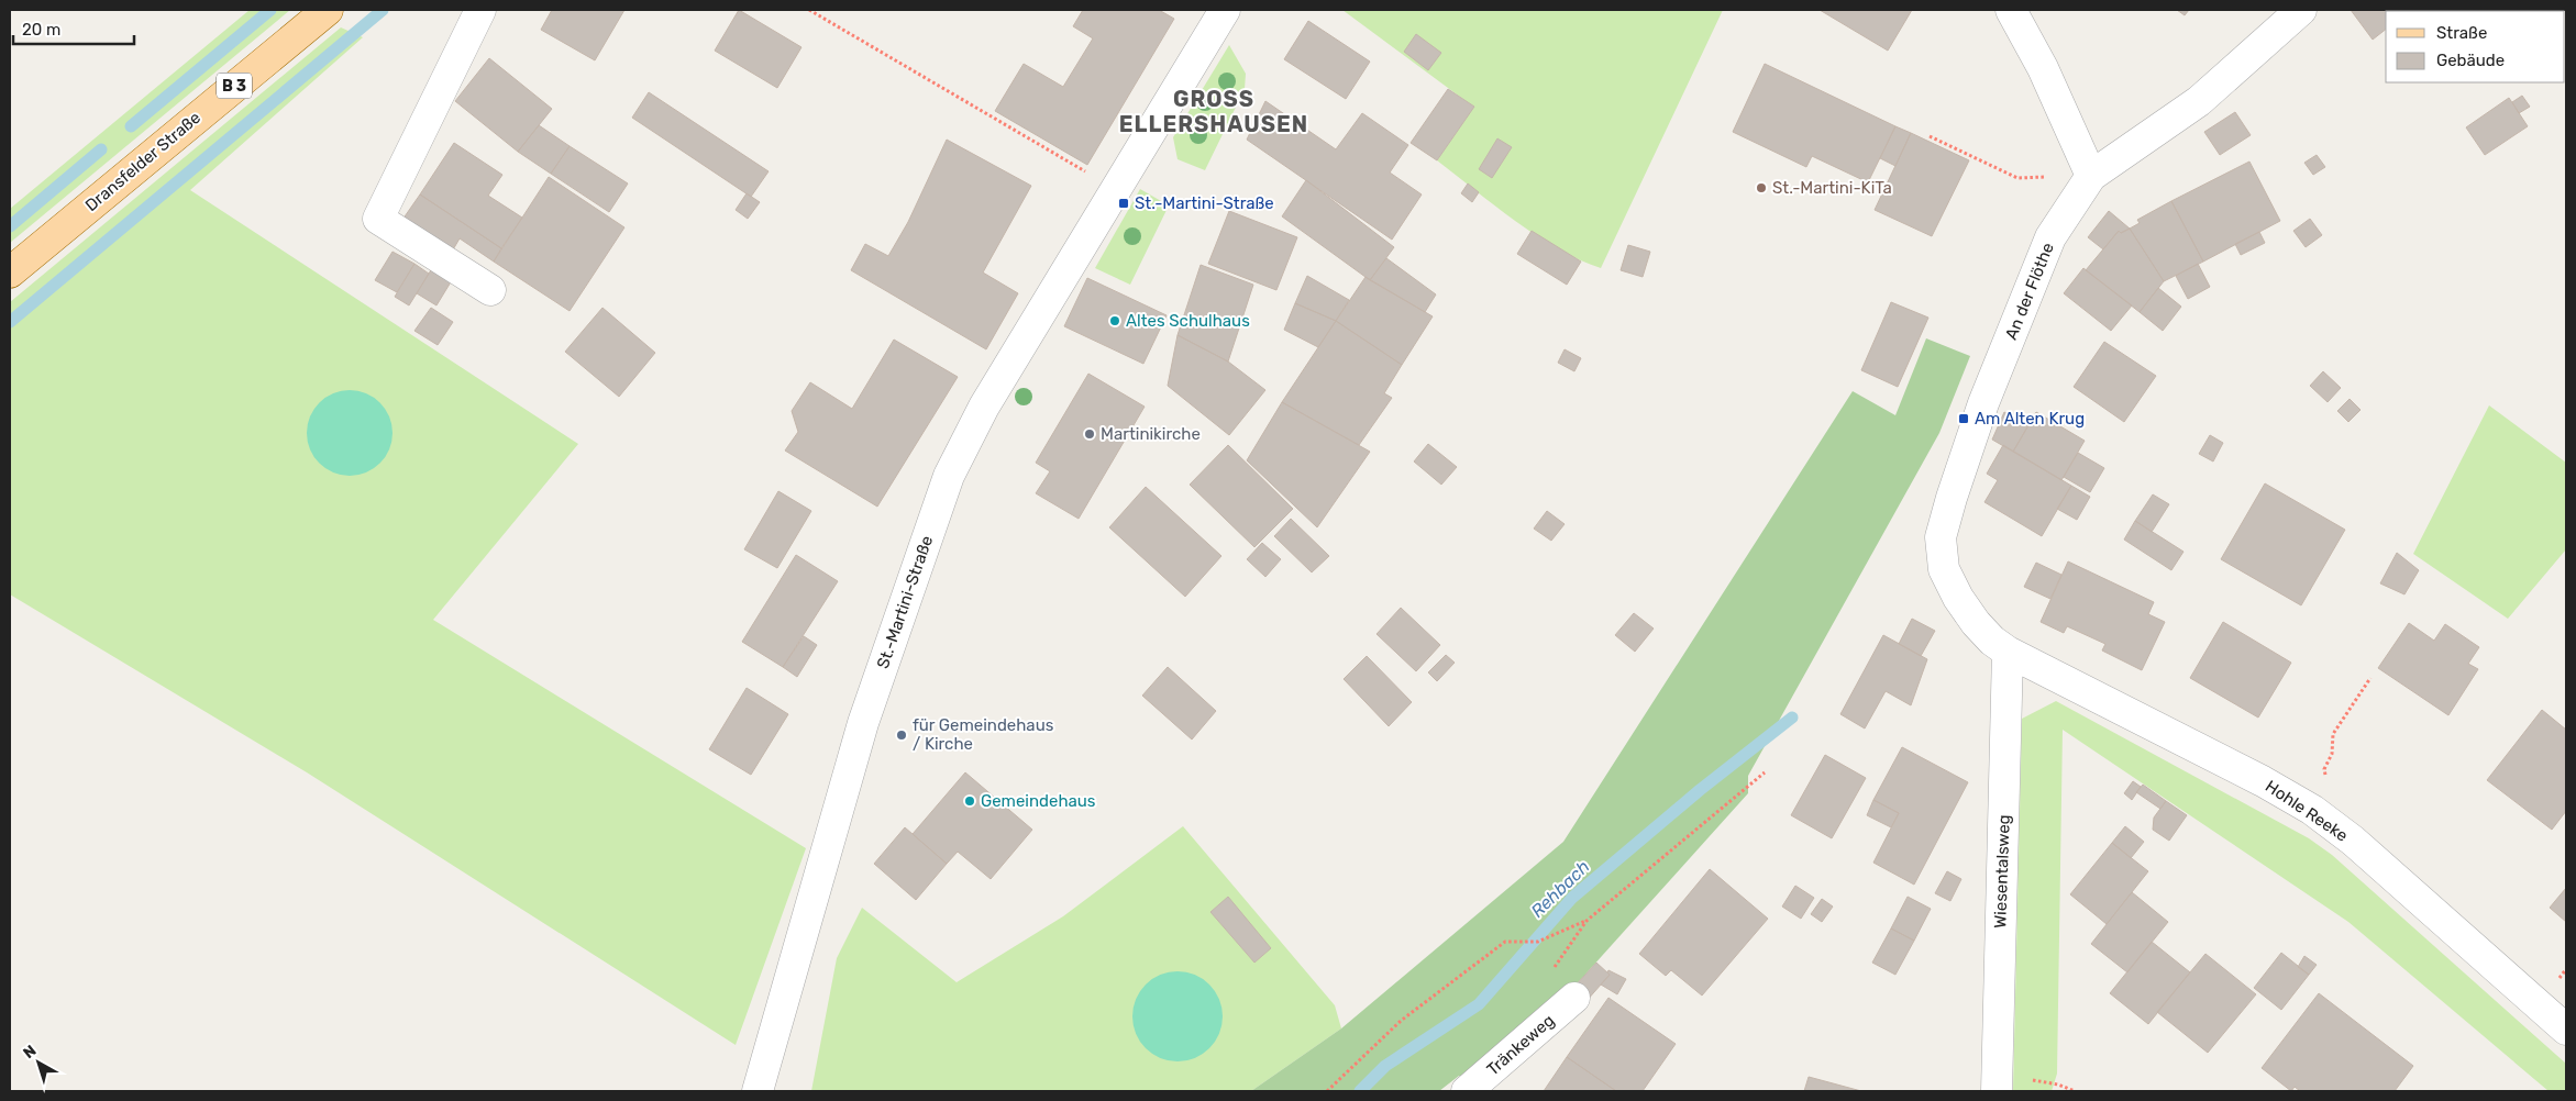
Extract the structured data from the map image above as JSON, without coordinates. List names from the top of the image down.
{
  "streets": {
    "main road": ["B 3", "Dransfelder Straße"],
    "street": [
      "An der Flöthe",
      "St.-Martini-Straße",
      "Hohle Reeke",
      "Wiesentalsweg",
      "Tränkeweg"
    ]
  },
  "crossings": [
    ["An der Flöthe", "Hohle Reeke"],
    ["An der Flöthe", "Wiesentalsweg"],
    ["Hohle Reeke", "Wiesentalsweg"]
  ],
  "districts": ["GROSS ELLERSHAUSEN"],
  "water": ["Rehbach"],
  "places": {
    "other": [
      "St.-Martini-KiTa",
      "Altes Schulhaus",
      "Martinikirche",
      "für Gemeindehaus / Kirche",
      "Gemeindehaus"
    ],
    "transit": ["St.-Martini-Straße", "Am Alten Krug"]
  },
  "legend": ["Straße", "Gebäude"],
  "scale_bar": "20 m",
  "north": "top left"
}
